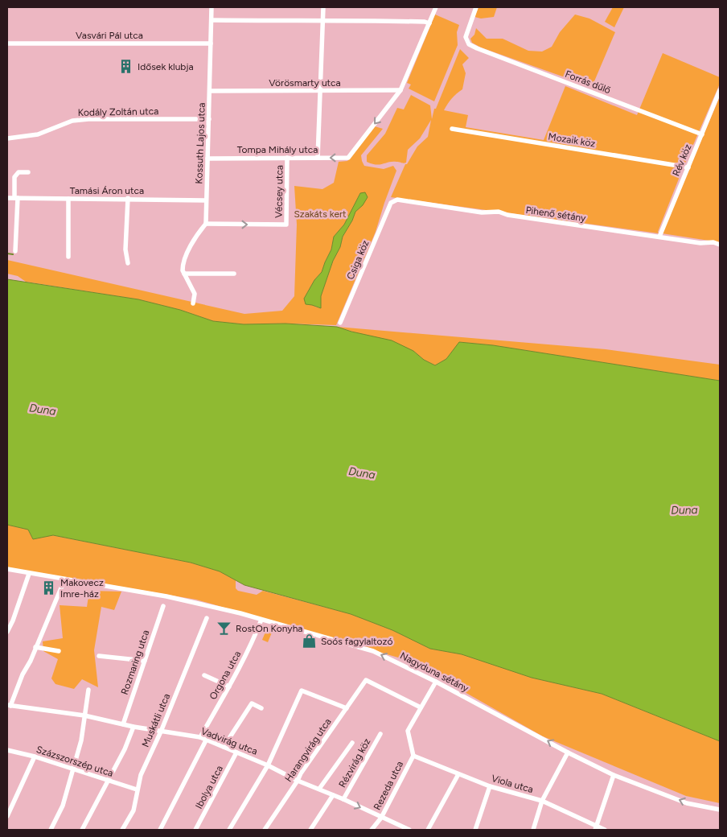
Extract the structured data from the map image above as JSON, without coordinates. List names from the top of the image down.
{
  "streets": {
    "street": [
      "Vasvári Pál utca",
      "Forrás dűlő",
      "Vörösmarty utca",
      "Kodály Zoltán utca",
      "Mozaik köz",
      "Kossuth Lajos utca",
      "Tompa Mihály utca",
      "Rév köz",
      "Tamási Áron utca",
      "Vécsey utca",
      "Pihenő sétány",
      "Csiga köz",
      "Rozmaring utca",
      "Nagyduna sétány",
      "Orgona utca",
      "Muskátli utca",
      "Vadvirág utca",
      "Harangvirág utca",
      "Százszorszép utca",
      "Rézvirág köz",
      "Viola utca",
      "Rezeda utca",
      "Ibolya utca"
    ]
  },
  "crossings": [
    ["Vasvári Pál utca", "Kossuth Lajos utca"],
    ["Forrás dűlő", "Rév köz"],
    ["Vörösmarty utca", "Kossuth Lajos utca"],
    ["Vörösmarty utca", "Tompa Mihály utca"],
    ["Kodály Zoltán utca", "Kossuth Lajos utca"],
    ["Mozaik köz", "Rév köz"],
    ["Kossuth Lajos utca", "Tompa Mihály utca"],
    ["Kossuth Lajos utca", "Tamási Áron utca"],
    ["Kossuth Lajos utca", "Vécsey utca"],
    ["Tompa Mihály utca", "Vécsey utca"],
    ["Rév köz", "Pihenő sétány"],
    ["Pihenő sétány", "Csiga köz"],
    ["Rozmaring utca", "Vadvirág utca"],
    ["Nagyduna sétány", "Orgona utca"],
    ["Nagyduna sétány", "Rezeda utca"],
    ["Orgona utca", "Vadvirág utca"],
    ["Muskátli utca", "Vadvirág utca"],
    ["Muskátli utca", "Százszorszép utca"],
    ["Vadvirág utca", "Harangvirág utca"],
    ["Vadvirág utca", "Rézvirág köz"],
    ["Vadvirág utca", "Rezeda utca"],
    ["Vadvirág utca", "Ibolya utca"],
    ["Harangvirág utca", "Rezeda utca"],
    ["Viola utca", "Rezeda utca"]
  ],
  "one_way": ["Tompa Mihály utca", "Nagyduna sétány"],
  "water": ["Duna"],
  "parks": ["Szakáts kert"],
  "places": {
    "building": ["Idősek klubja", "Makovecz Imre-ház"],
    "bar": ["RostOn Konyha"],
    "shop": ["Soós fagylaltozó"]
  }
}
